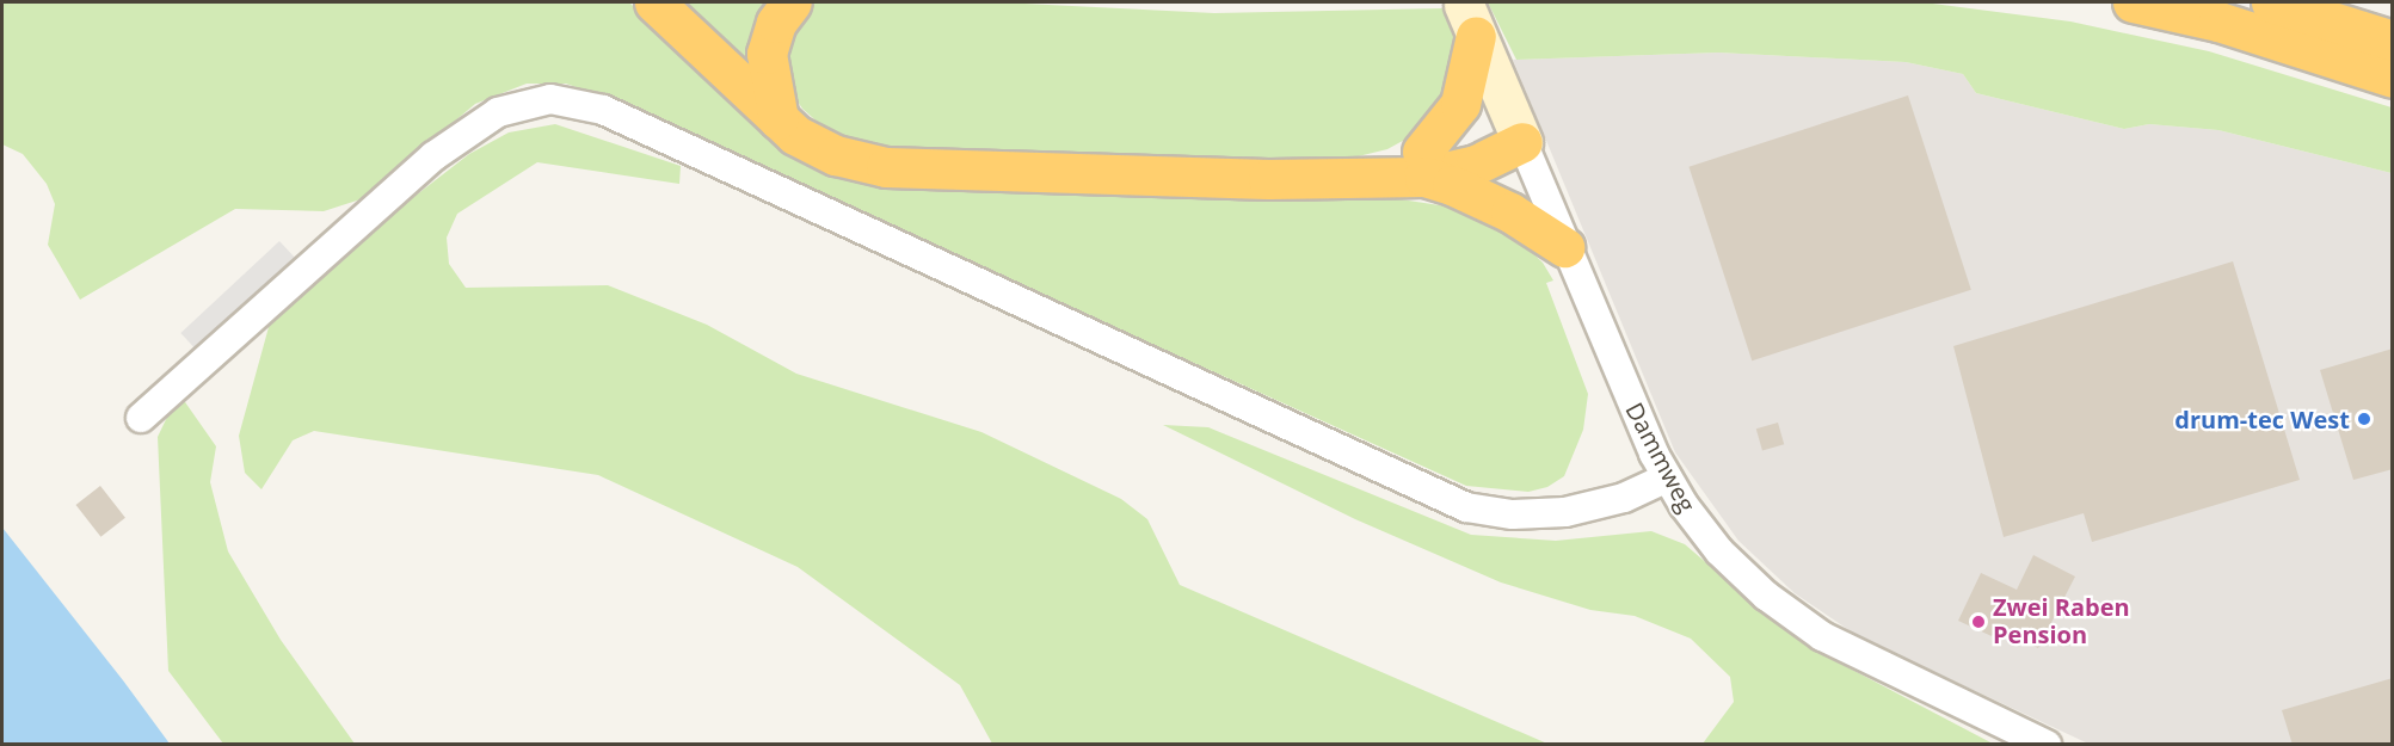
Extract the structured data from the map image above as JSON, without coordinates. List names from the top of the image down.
{
  "streets": {
    "street": ["Dammweg"]
  },
  "places": ["drum-tec West", "Zwei Raben Pension"]
}
